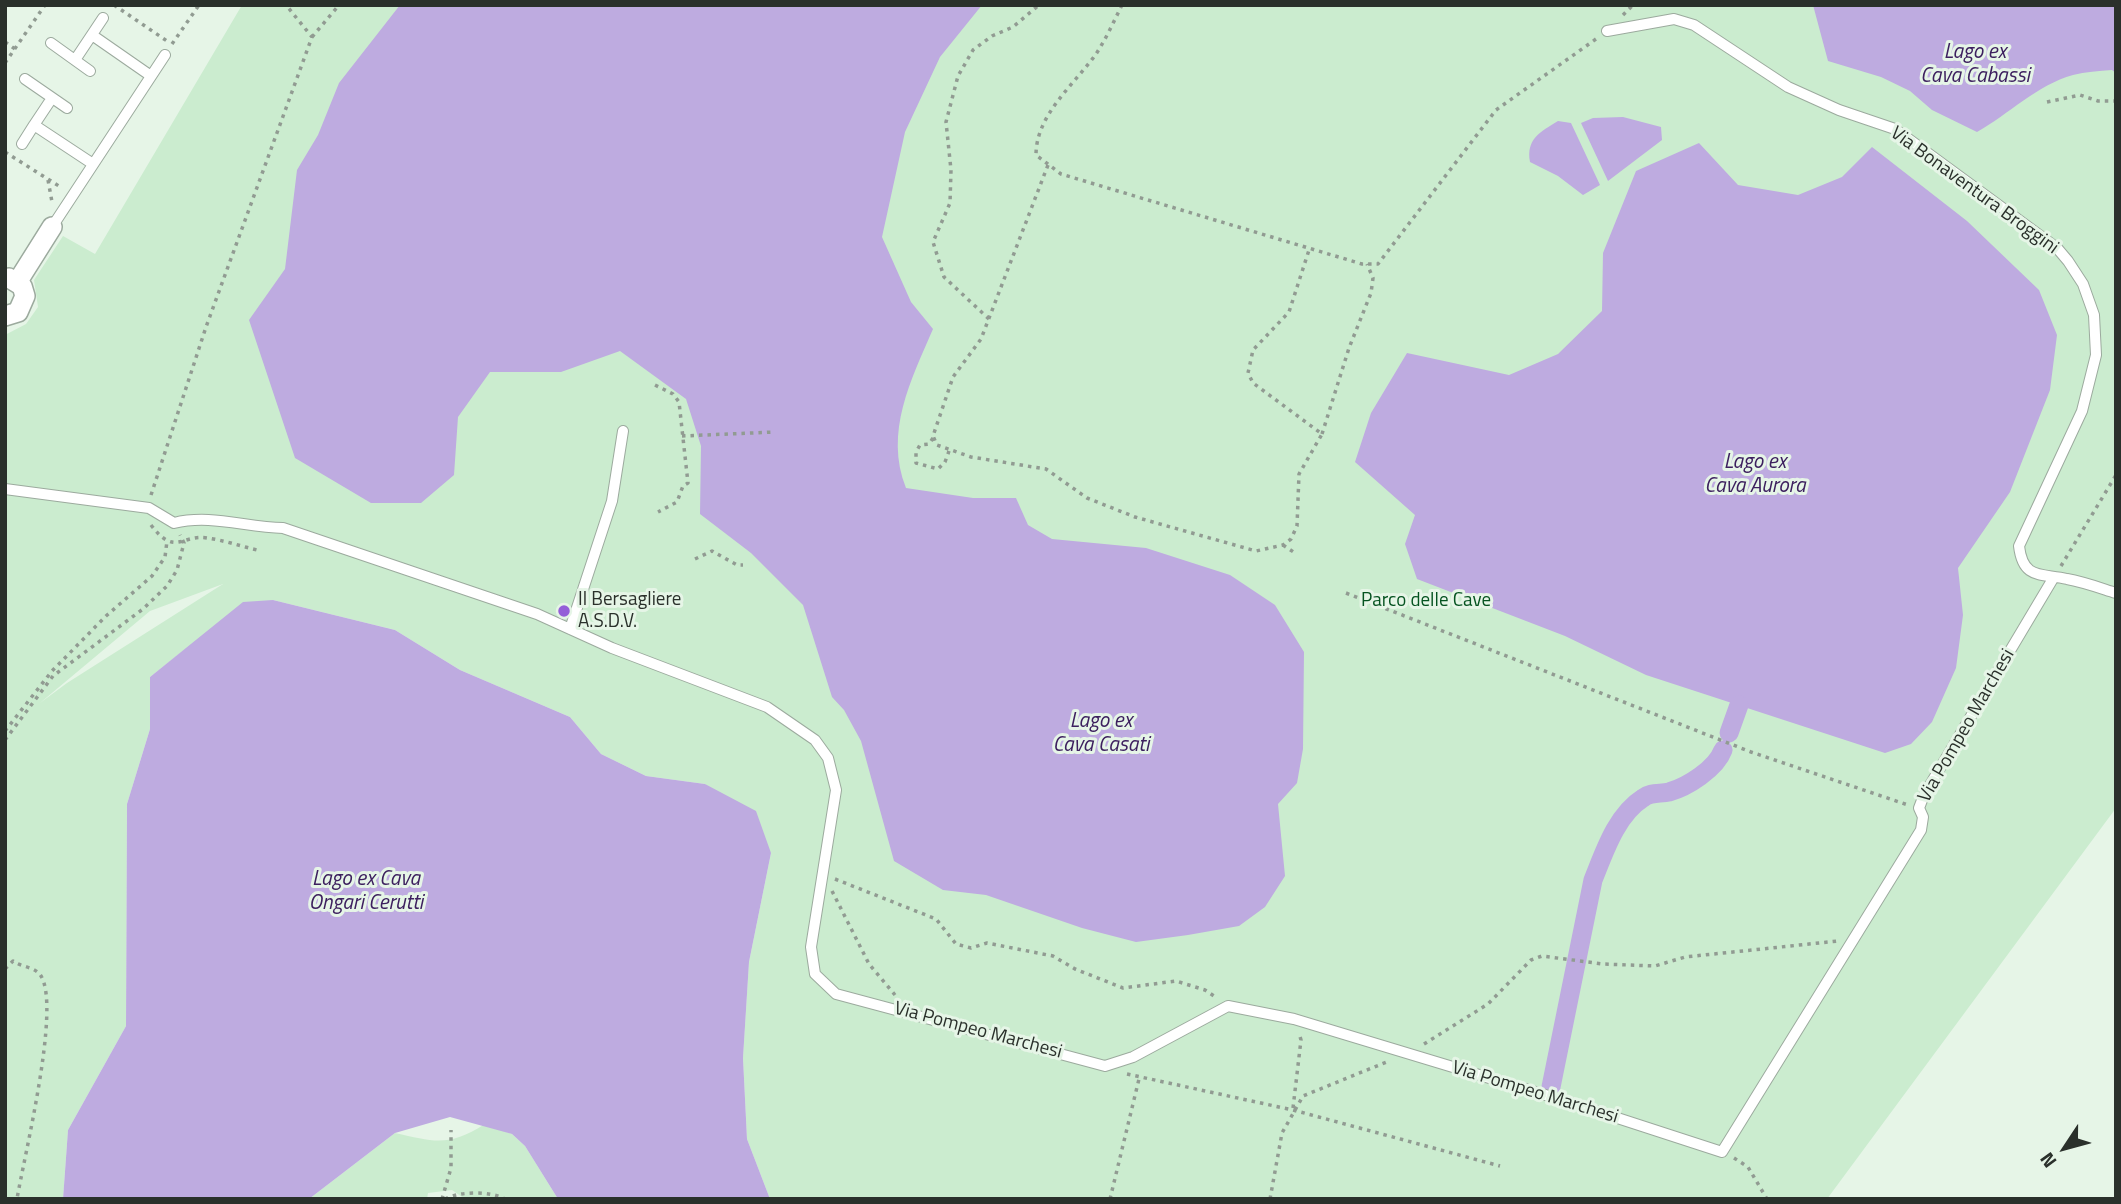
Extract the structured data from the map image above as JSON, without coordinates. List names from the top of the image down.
{
  "streets": {
    "lane": ["Via Bonaventura Broggini", "Via Pompeo Marchesi"]
  },
  "crossings": [
    ["Via Bonaventura Broggini", "Via Pompeo Marchesi"]
  ],
  "water": [
    "Lago ex Cava Cabassi",
    "Lago ex Cava Aurora",
    "Lago ex Cava Casati",
    "Lago ex Cava Ongari Cerutti"
  ],
  "parks": ["Parco delle Cave"],
  "places": ["Il Bersagliere A.S.D.V."],
  "north": "bottom left"
}
